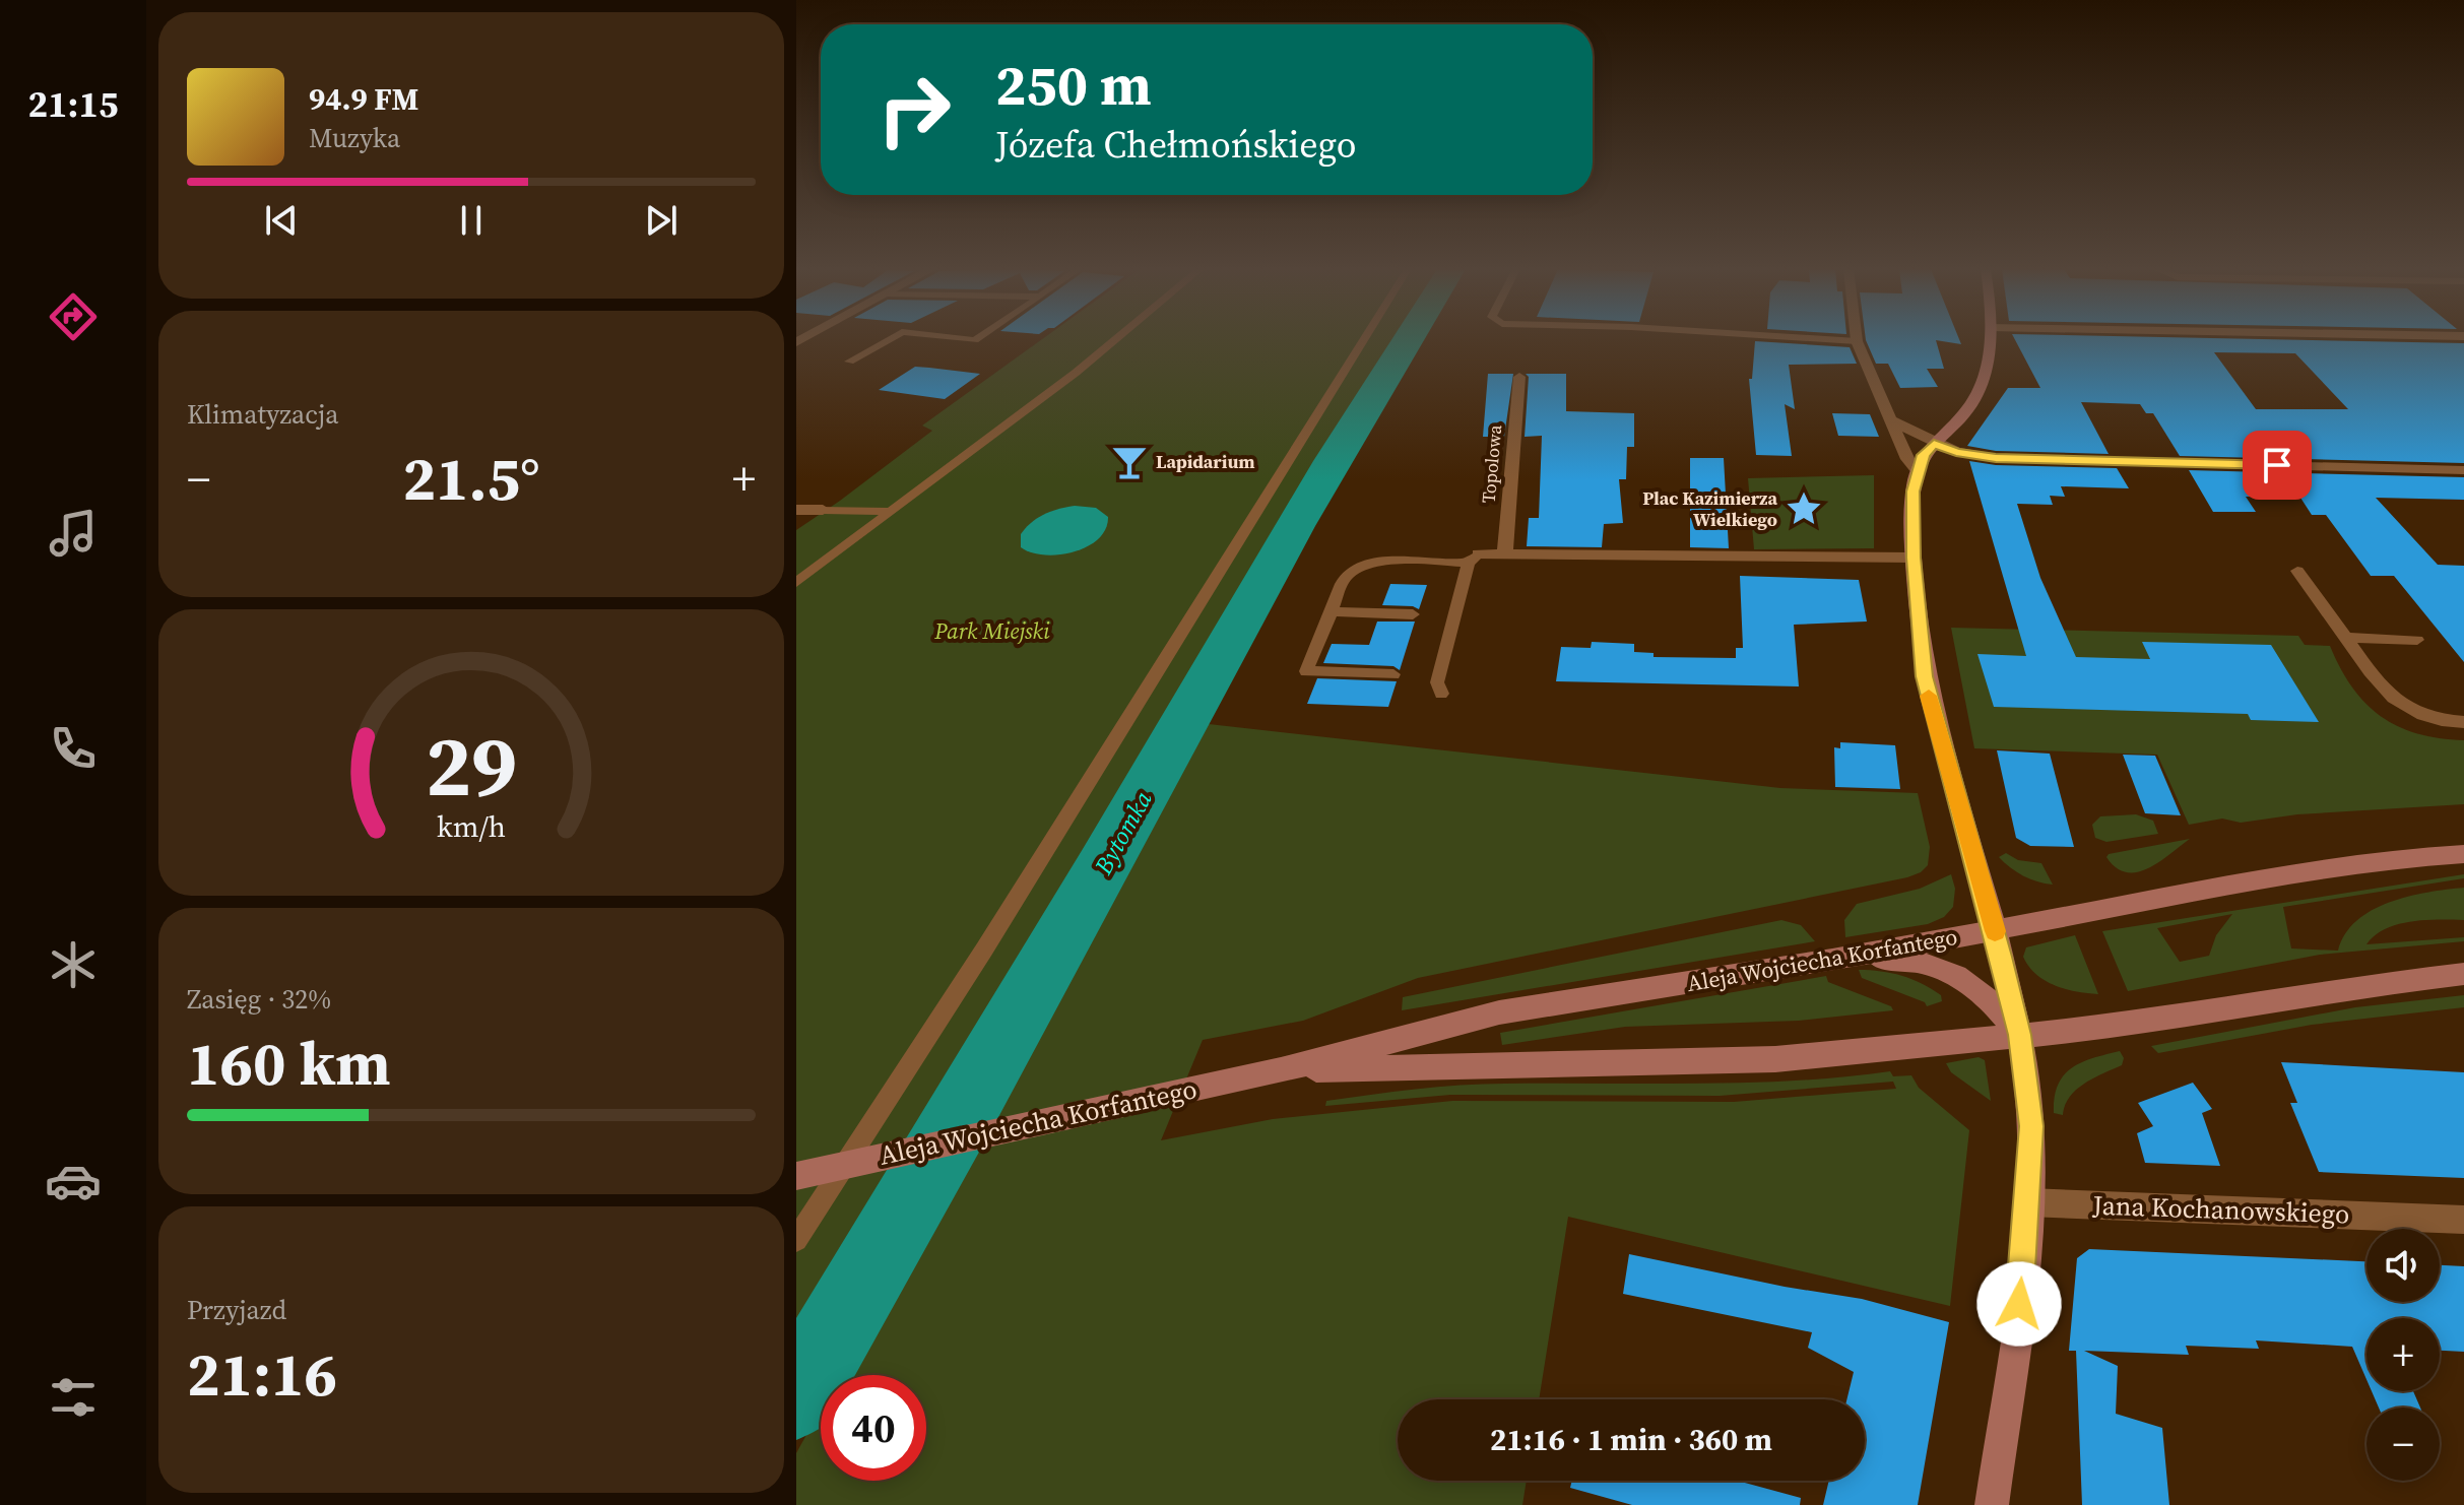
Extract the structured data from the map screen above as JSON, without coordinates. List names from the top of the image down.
{
  "streets": {
    "main road": ["Aleja Wojciecha Korfantego"],
    "street": ["Topolowa", "Jana Kochanowskiego"]
  },
  "water": ["Bytomka"],
  "parks": ["Park Miejski"],
  "places": {
    "bar": ["Lapidarium"],
    "place": ["Plac Kazimierza Wielkiego"]
  },
  "page": {
    "tabs": "21:15",
    "turn": ["250 m", "Józefa Chełmońskiego"],
    "song": ["94.9 FM", "Muzyka"],
    "tile": [
      "Klimatyzacja",
      ["Zasięg · 32%", "160 km"],
      ["Przyjazd", "21:16"]
    ],
    "heat": ["−", "21.5°", "+"],
    "map_buttons": ["+", "−"],
    "limit": "40",
    "trip": "21:16 · 1 min · 360 m",
    "gauge": ["29", "km/h"]
  }
}
